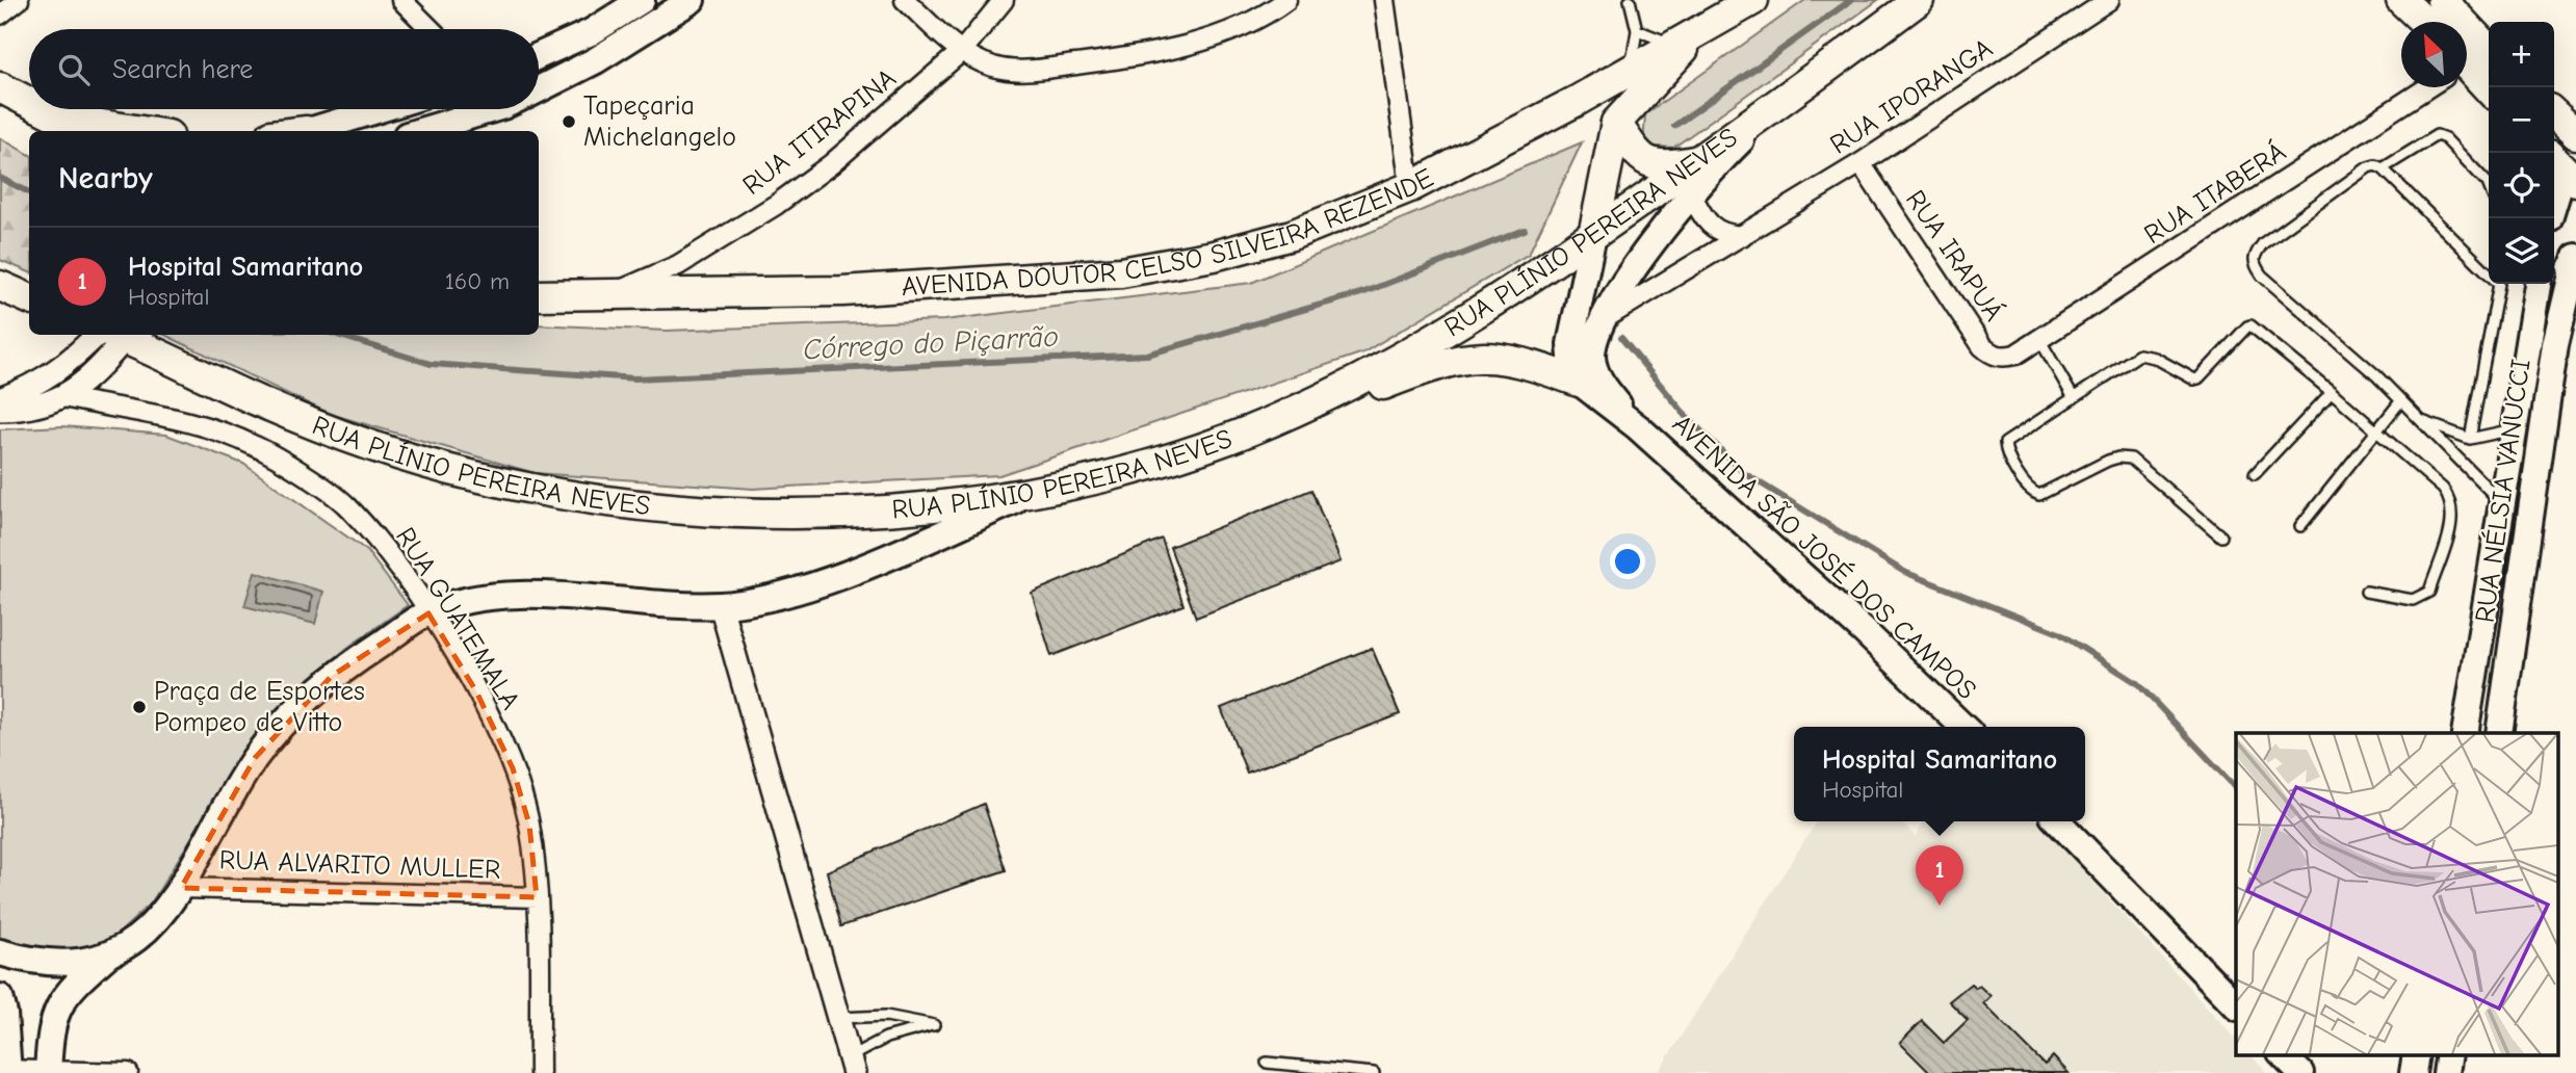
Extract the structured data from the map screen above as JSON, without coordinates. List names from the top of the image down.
{
  "streets": {
    "main road": [
      "AVENIDA DOUTOR CELSO SILVEIRA REZENDE",
      "RUA PLÍNIO PEREIRA NEVES",
      "RUA NÉLSIA VANUCCI",
      "AVENIDA SÃO JOSÉ DOS CAMPOS"
    ],
    "street": [
      "RUA IPORANGA",
      "RUA ITIRAPINA",
      "RUA ITABERÁ",
      "RUA IRAPUÁ",
      "RUA GUATEMALA",
      "RUA ALVARITO MULLER"
    ]
  },
  "crossings": [
    ["RUA IPORANGA", "RUA IRAPUÁ"],
    ["RUA IPORANGA", "AVENIDA SÃO JOSÉ DOS CAMPOS"],
    ["RUA ITIRAPINA", "AVENIDA DOUTOR CELSO SILVEIRA REZENDE"],
    ["RUA ITABERÁ", "RUA IRAPUÁ"],
    ["RUA PLÍNIO PEREIRA NEVES", "AVENIDA SÃO JOSÉ DOS CAMPOS"],
    ["RUA GUATEMALA", "RUA ALVARITO MULLER"]
  ],
  "water": ["Córrego do Piçarrão"],
  "places": ["Tapeçaria Michelangelo", "Praça de Esportes Pompeo de Vitto"],
  "north": "top left",
  "page": {
    "map_buttons": ["+", "−"],
    "search": "Search here",
    "heading": "Nearby",
    "list": [
      {
        "mark": "1",
        "name": "Hospital Samaritano",
        "note": "Hospital",
        "value": "160 m"
      }
    ],
    "popup": ["Hospital Samaritano", "Hospital"],
    "pins": "1"
  }
}
